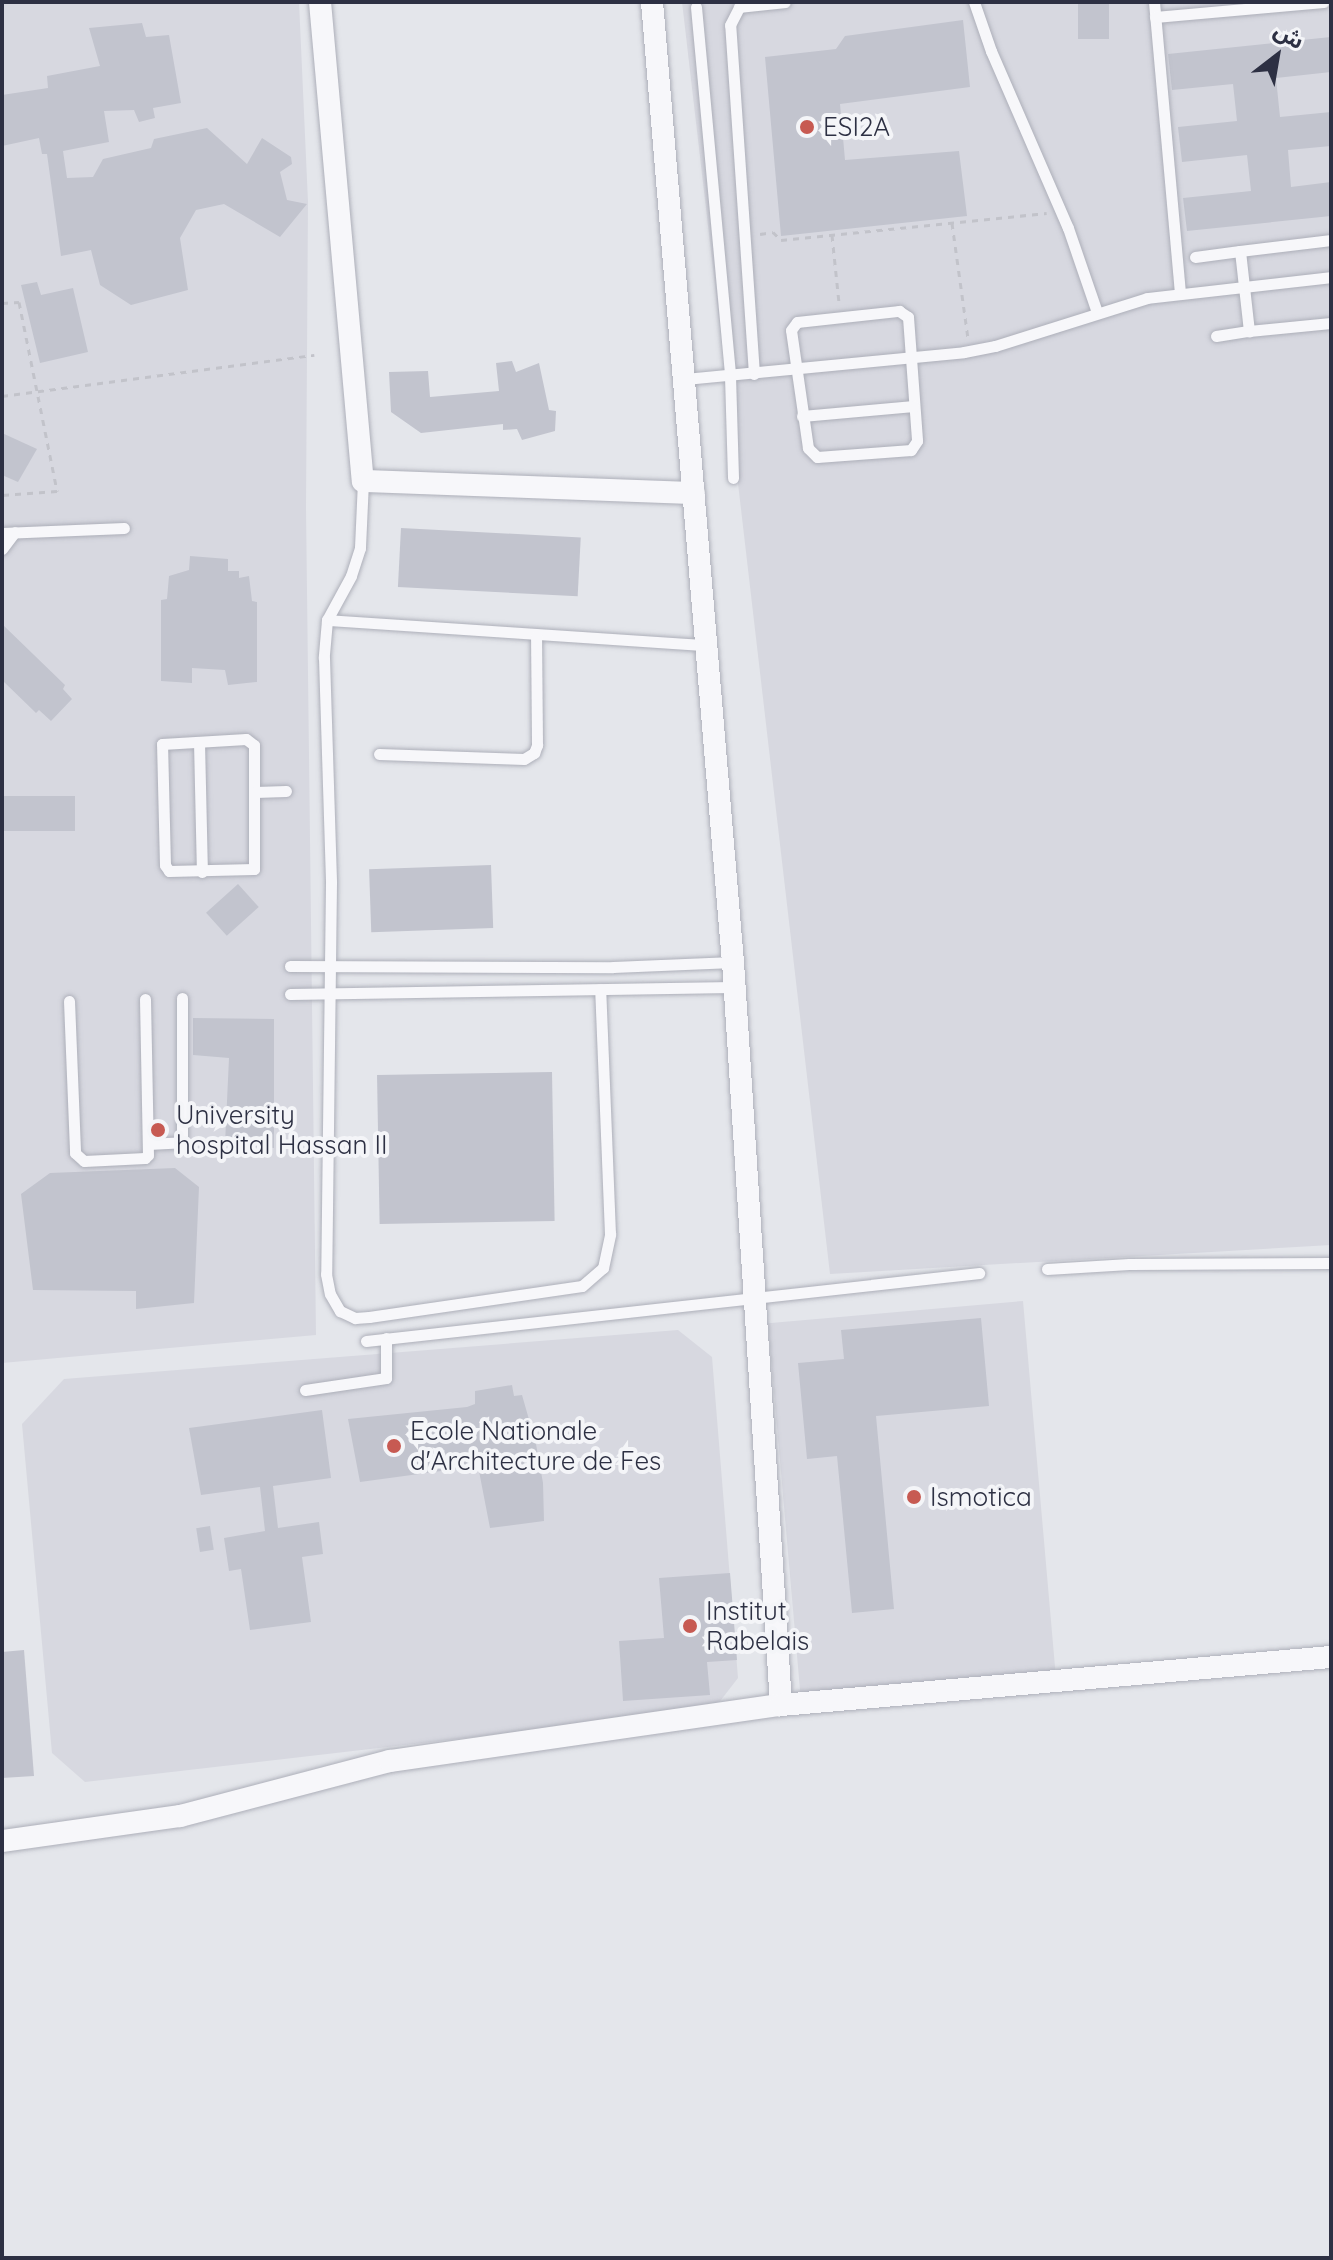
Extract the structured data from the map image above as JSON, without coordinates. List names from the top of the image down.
{
  "places": [
    "ESI2A",
    "University hospital Hassan II",
    "Ecole Nationale d'Architecture de Fes",
    "Ismotica",
    "Institut Rabelais"
  ],
  "north": "top right"
}
